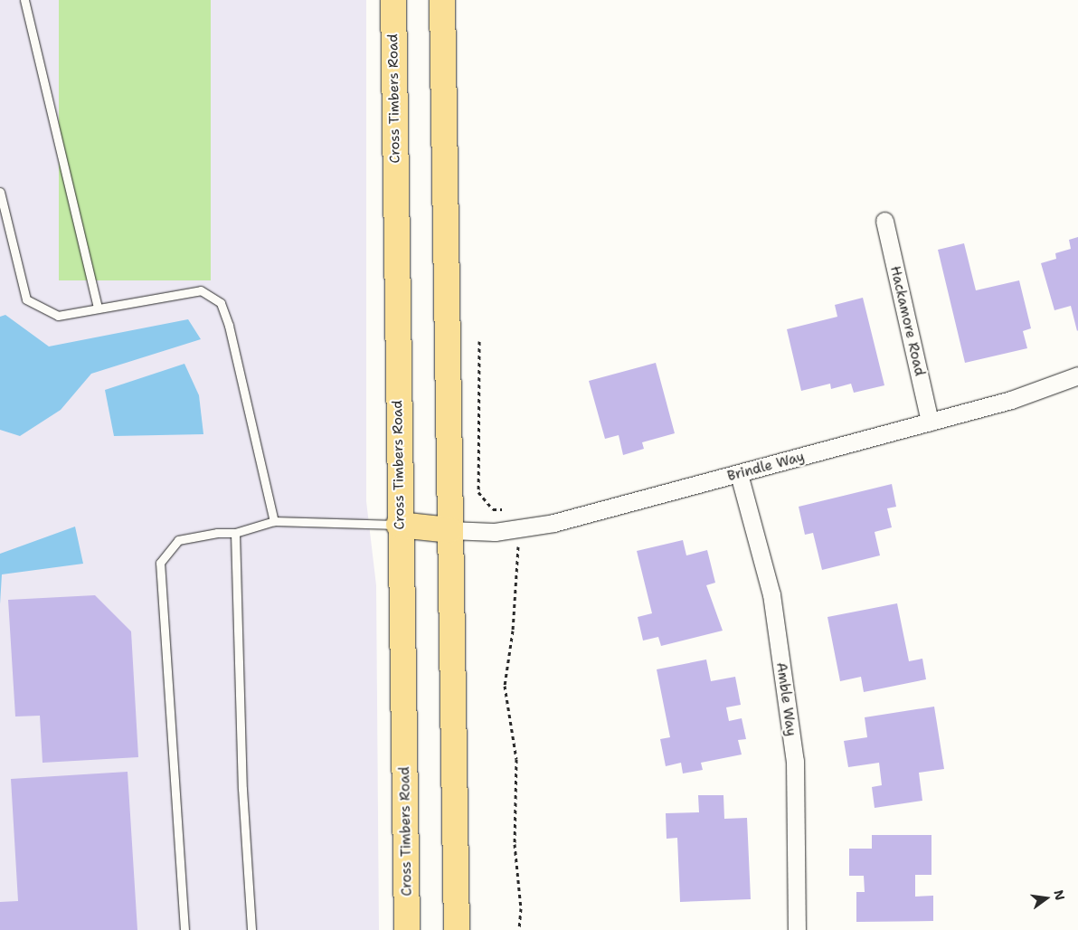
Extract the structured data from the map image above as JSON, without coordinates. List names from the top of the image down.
{
  "streets": {
    "main road": ["Cross Timbers Road"],
    "street": ["Hackamore Road", "Brindle Way", "Amble Way"]
  },
  "crossings": [
    ["Hackamore Road", "Brindle Way"],
    ["Brindle Way", "Amble Way"]
  ],
  "north": "right"
}
